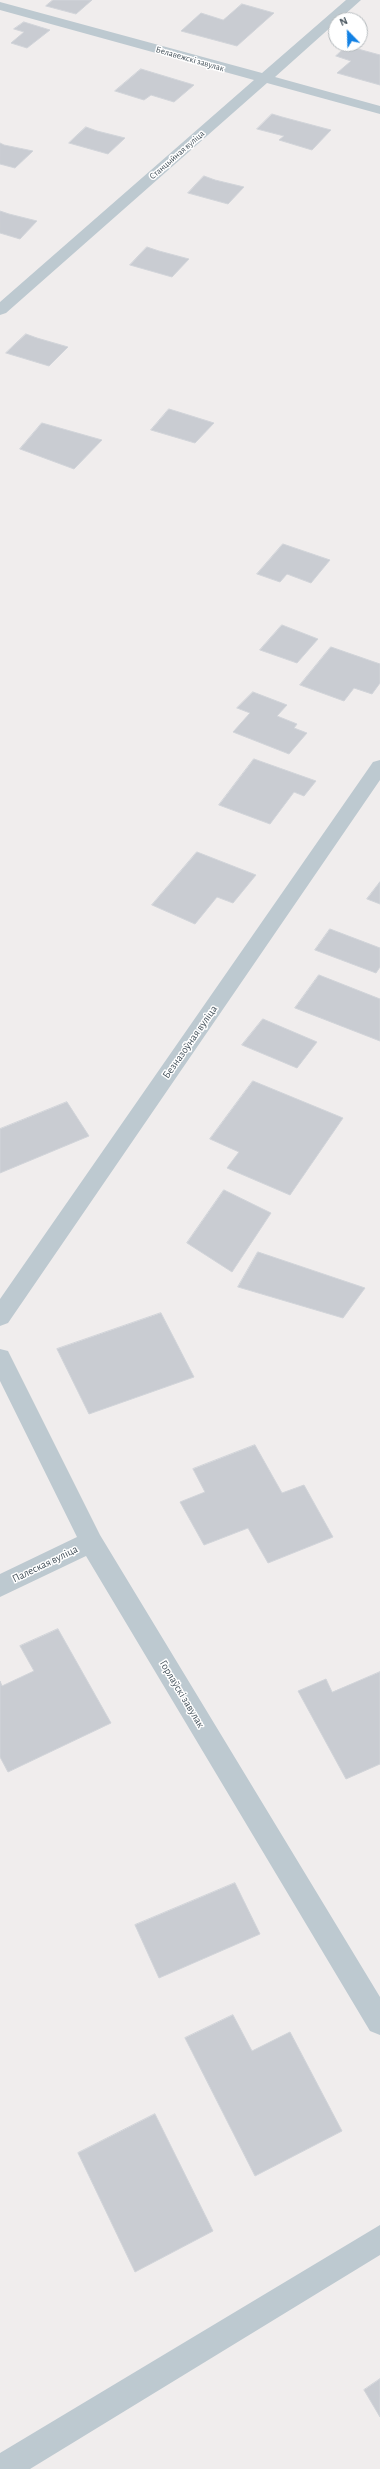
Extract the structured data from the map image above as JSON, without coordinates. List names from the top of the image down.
{
  "streets": {
    "street": [
      "Белавежскі завулак",
      "Станцыйная вуліца",
      "Безназоўная вуліца",
      "Палеская вуліца",
      "Горлаўскі завулак"
    ]
  },
  "crossings": [
    ["Белавежскі завулак", "Станцыйная вуліца"],
    ["Палеская вуліца", "Горлаўскі завулак"]
  ],
  "north": "top left"
}
